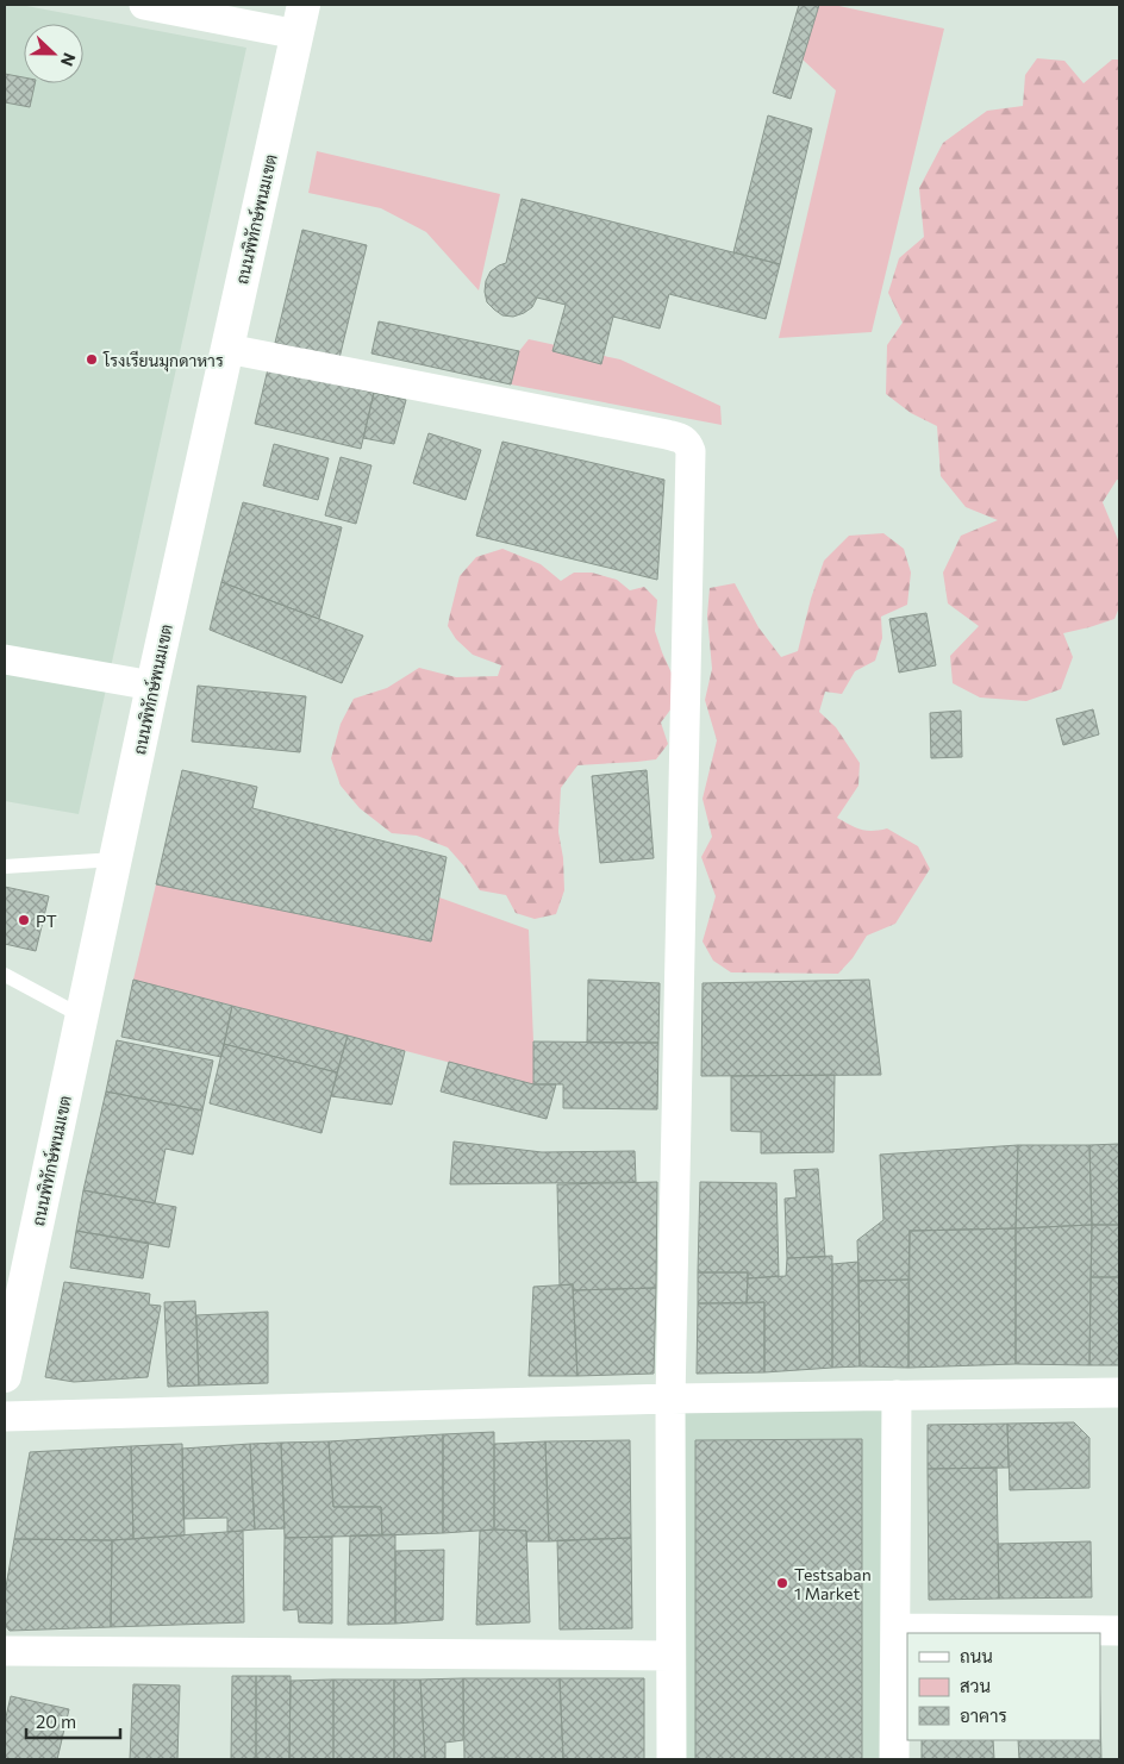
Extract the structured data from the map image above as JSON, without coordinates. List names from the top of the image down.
{
  "streets": {
    "main road": ["ถนนพิทักษ์พนมเขต"]
  },
  "places": ["โรงเรียนมุกดาหาร", "PT", "Testsaban 1 Market"],
  "legend": ["ถนน", "สวน", "อาคาร"],
  "scale_bar": "20 m",
  "north": "right"
}
